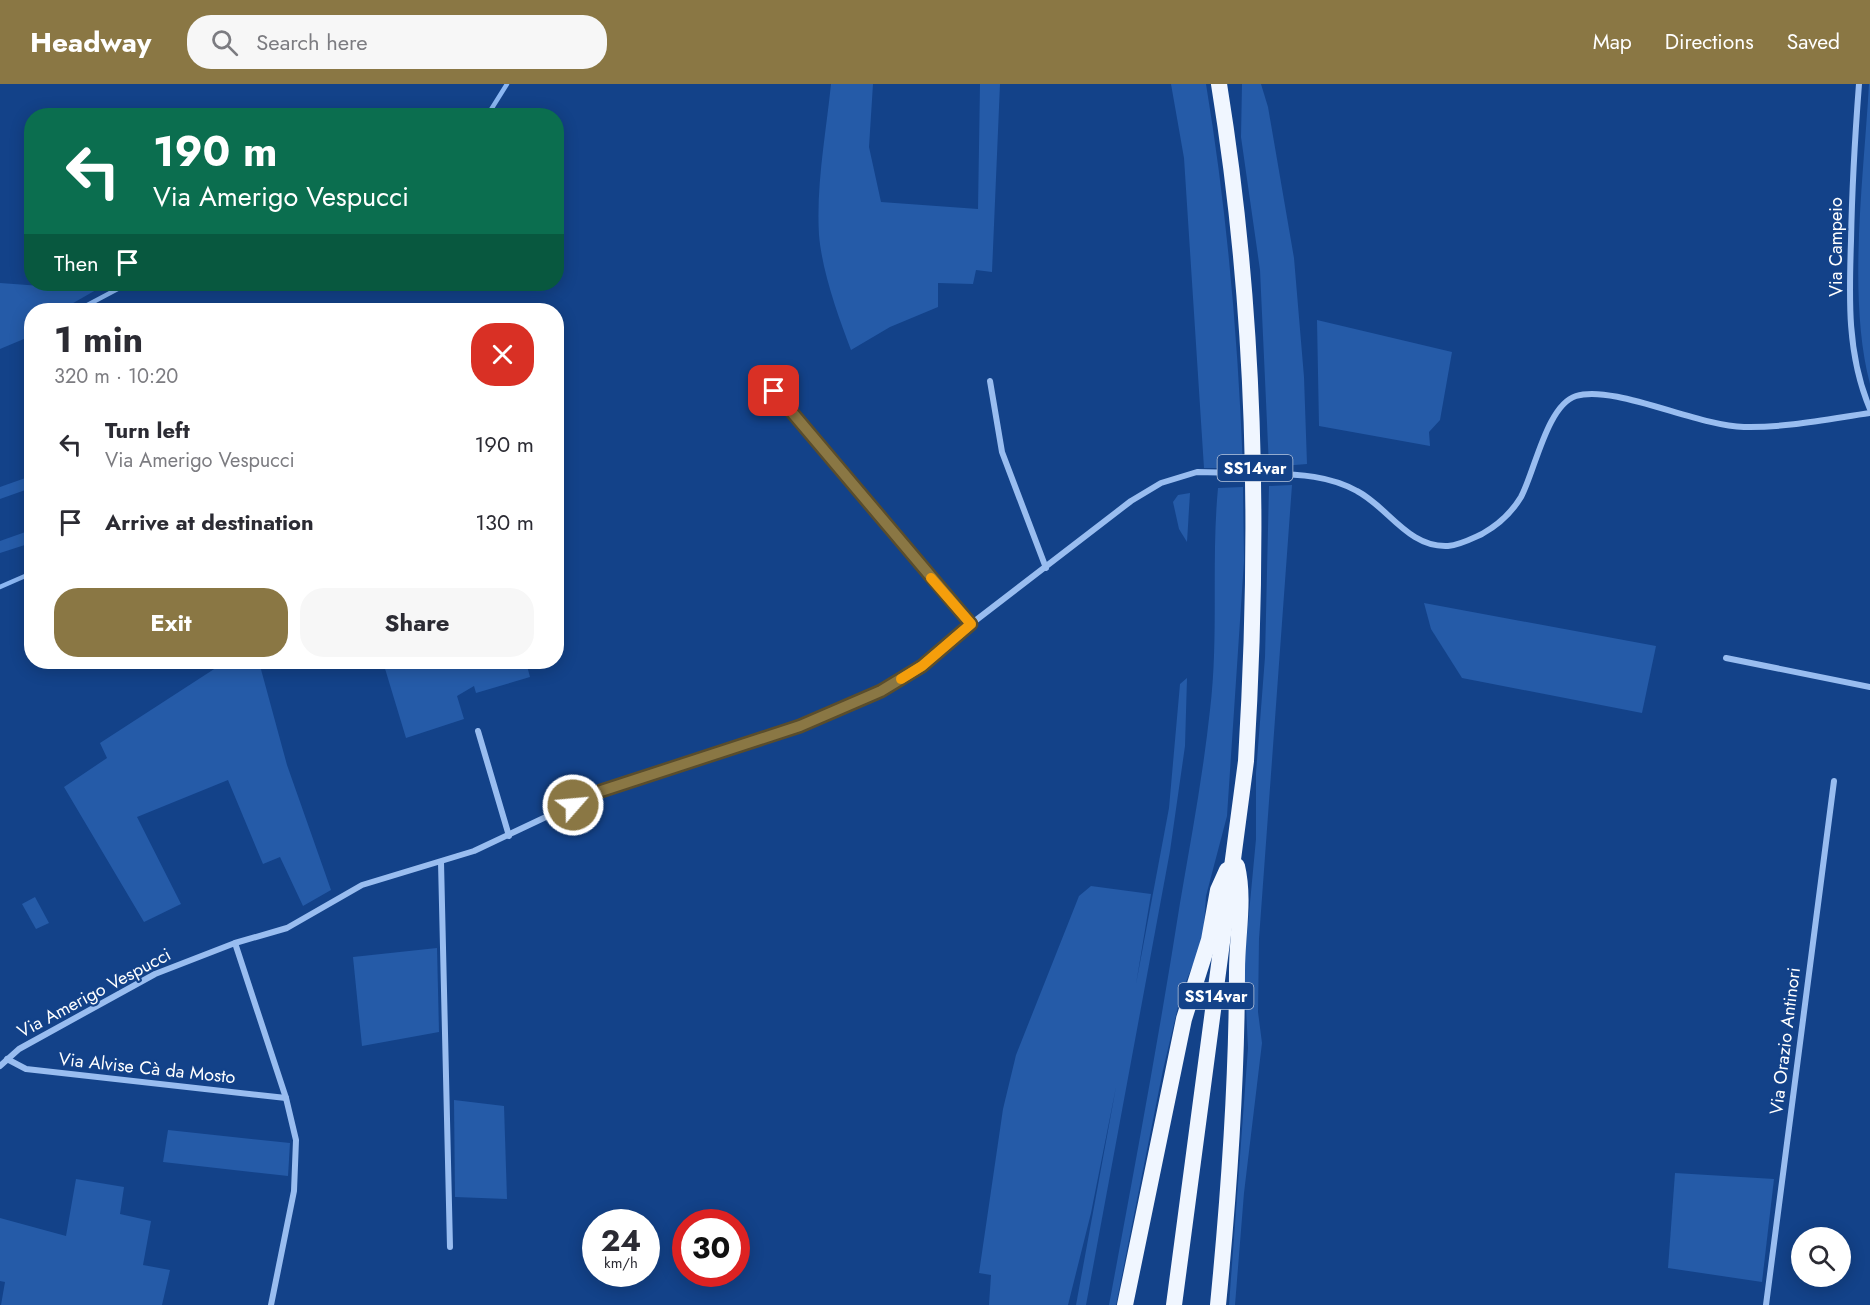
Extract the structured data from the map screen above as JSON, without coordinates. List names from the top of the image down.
{
  "streets": {
    "highway": ["SS14var"],
    "street": [
      "Via Campeio",
      "Via Amerigo Vespucci",
      "Via Orazio Antinori",
      "Via Alvise Cà da Mosto"
    ]
  },
  "crossings": [
    ["Via Amerigo Vespucci", "Via Alvise Cà da Mosto"]
  ],
  "page": {
    "header": "Headway",
    "search": "Search here",
    "nav": ["Map", "Directions", "Saved"],
    "turn": ["190 m", "Via Amerigo Vespucci"],
    "then": "Then",
    "heading": ["1 min", "320 m · 10:20"],
    "list": [
      {
        "name": "Turn left",
        "note": "Via Amerigo Vespucci",
        "value": "190 m"
      },
      {
        "name": "Arrive at destination",
        "value": "130 m"
      }
    ],
    "buttons": ["Exit", "Share"],
    "speed": "24 km/h",
    "limit": "30"
  }
}
